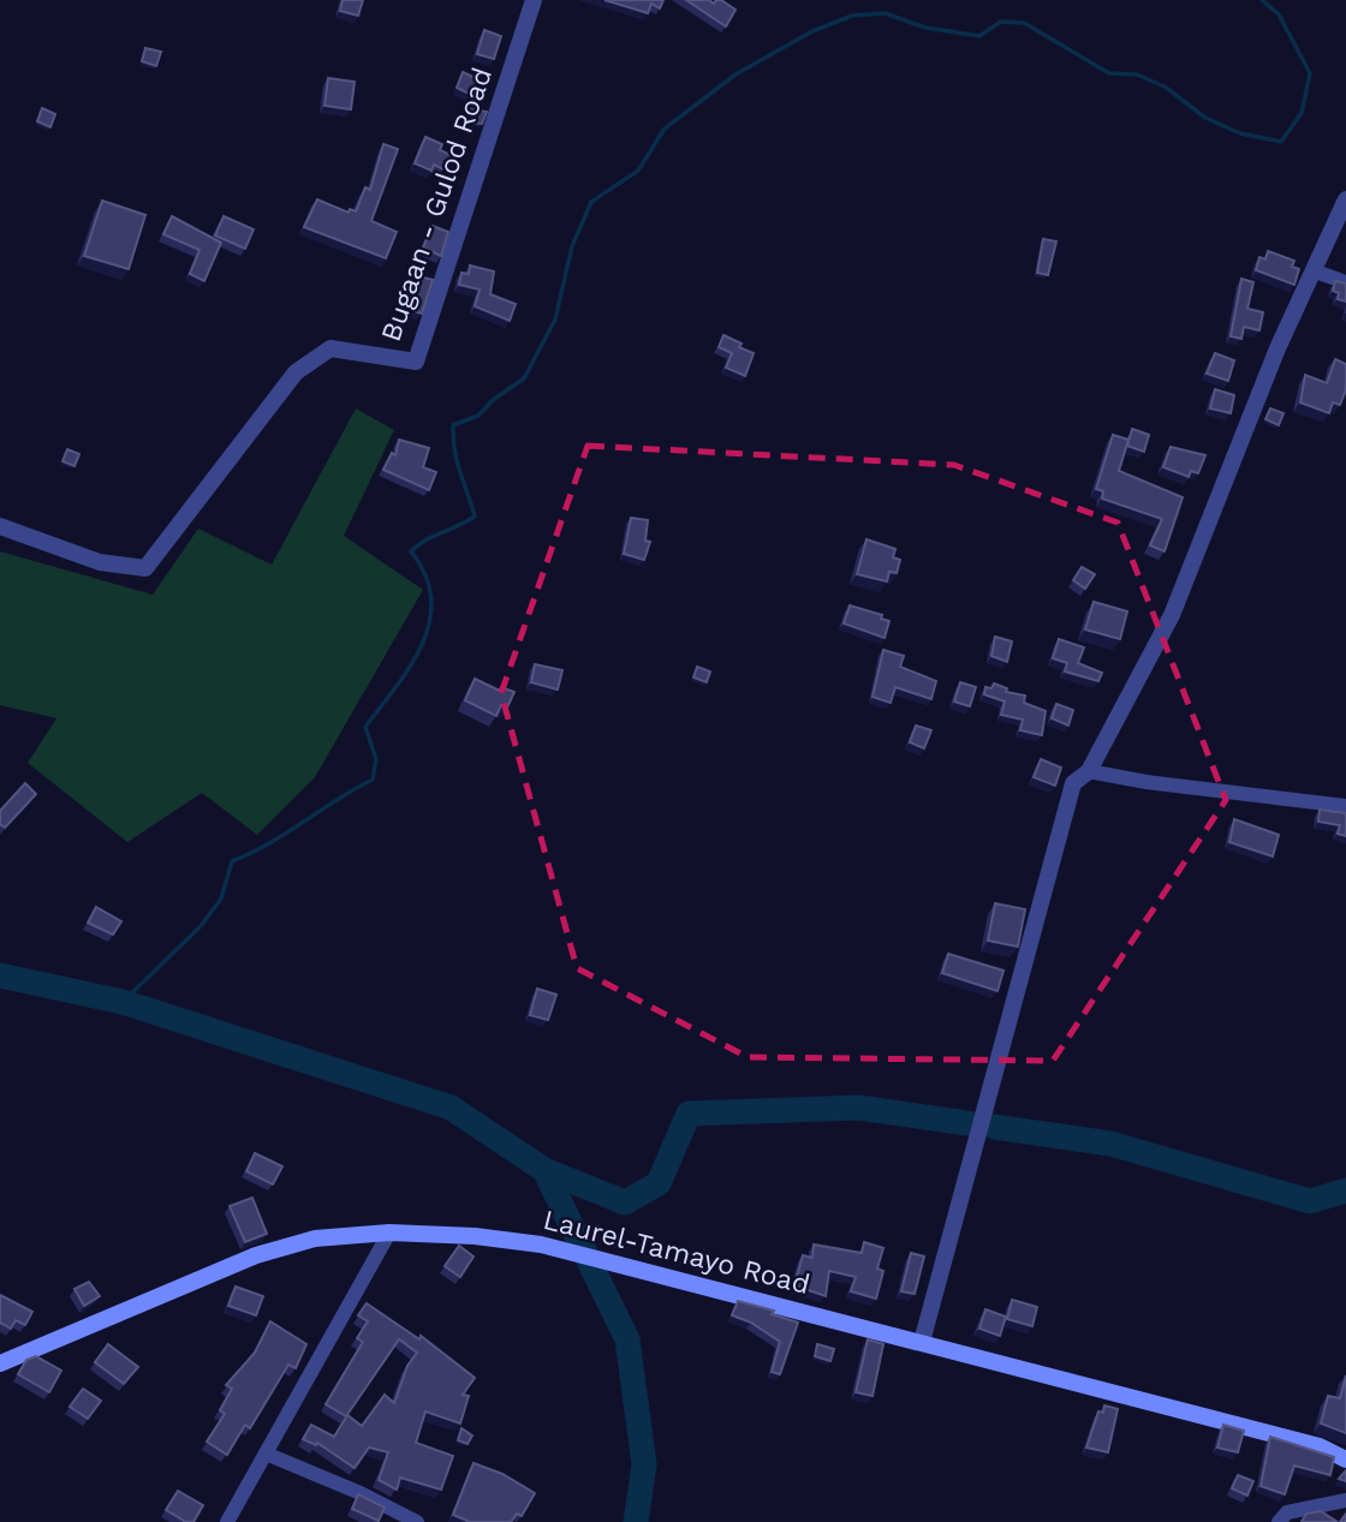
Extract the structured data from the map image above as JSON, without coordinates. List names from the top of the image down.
{
  "streets": {
    "main road": ["Laurel-Tamayo Road"],
    "street": ["Bugaan - Gulod Road"]
  }
}
